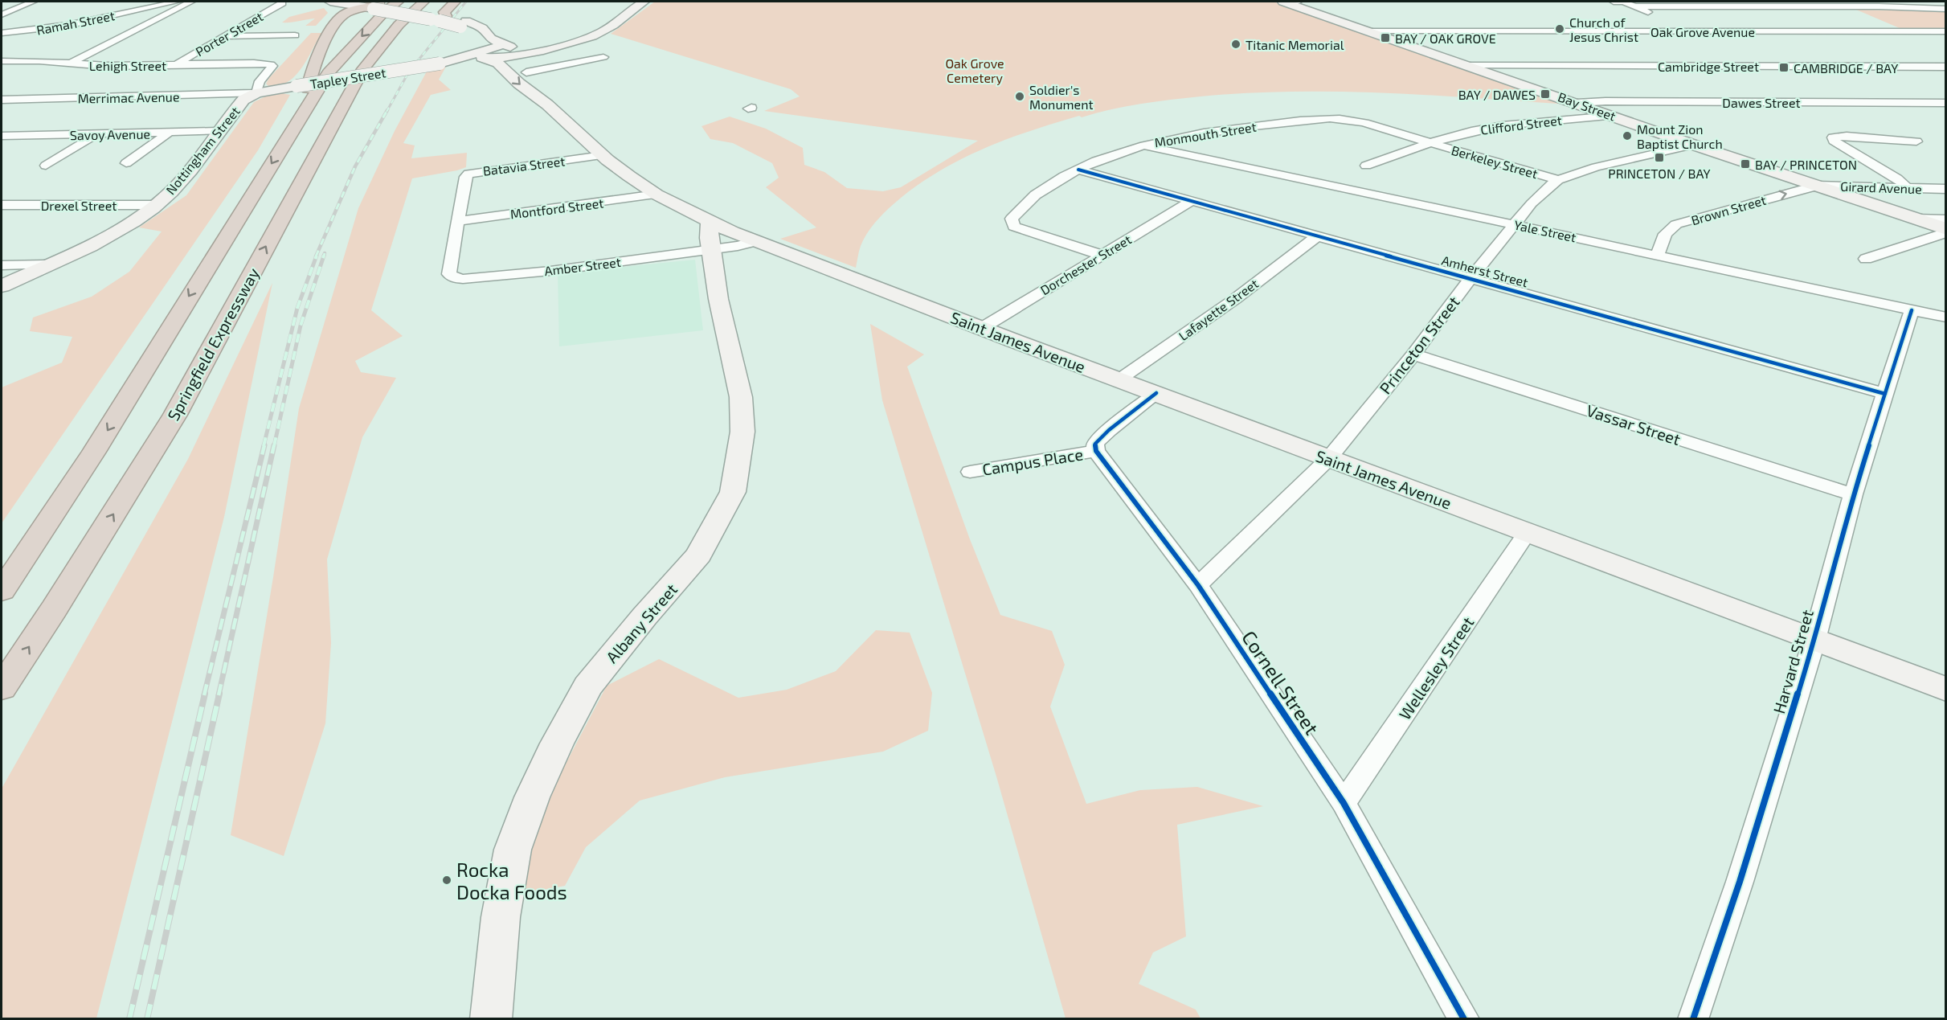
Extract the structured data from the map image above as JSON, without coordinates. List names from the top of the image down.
{
  "streets": {
    "highway": ["Springfield Expressway"],
    "main road": [
      "Tapley Street",
      "Bay Street",
      "Nottingham Street",
      "Saint James Avenue",
      "Albany Street"
    ],
    "street": [
      "Ramah Street",
      "Oak Grove Avenue",
      "Porter Street",
      "Lehigh Street",
      "Cambridge Street",
      "Merrimac Avenue",
      "Dawes Street",
      "Clifford Street",
      "Savoy Avenue",
      "Monmouth Street",
      "Berkeley Street",
      "Batavia Street",
      "Girard Avenue",
      "Drexel Street",
      "Montford Street",
      "Brown Street",
      "Yale Street",
      "Dorchester Street",
      "Amber Street",
      "Amherst Street",
      "Lafayette Street",
      "Princeton Street",
      "Vassar Street",
      "Campus Place",
      "Harvard Street",
      "Wellesley Street",
      "Cornell Street"
    ]
  },
  "crossings": [
    ["Oak Grove Avenue", "Bay Street"],
    ["Porter Street", "Lehigh Street"],
    ["Lehigh Street", "Nottingham Street"],
    ["Cambridge Street", "Bay Street"],
    ["Tapley Street", "Merrimac Avenue"],
    ["Tapley Street", "Nottingham Street"],
    ["Merrimac Avenue", "Nottingham Street"],
    ["Dawes Street", "Bay Street"],
    ["Bay Street", "Clifford Street"],
    ["Bay Street", "Girard Avenue"],
    ["Bay Street", "Brown Street"],
    ["Bay Street", "Princeton Street"],
    ["Clifford Street", "Monmouth Street"],
    ["Clifford Street", "Berkeley Street"],
    ["Savoy Avenue", "Nottingham Street"],
    ["Monmouth Street", "Berkeley Street"],
    ["Monmouth Street", "Yale Street"],
    ["Monmouth Street", "Dorchester Street"],
    ["Monmouth Street", "Amherst Street"],
    ["Nottingham Street", "Drexel Street"],
    ["Berkeley Street", "Princeton Street"],
    ["Batavia Street", "Montford Street"],
    ["Batavia Street", "Amber Street"],
    ["Batavia Street", "Saint James Avenue"],
    ["Girard Avenue", "Brown Street"],
    ["Montford Street", "Saint James Avenue"],
    ["Brown Street", "Yale Street"],
    ["Yale Street", "Princeton Street"],
    ["Yale Street", "Harvard Street"],
    ["Dorchester Street", "Amherst Street"],
    ["Dorchester Street", "Saint James Avenue"],
    ["Amber Street", "Saint James Avenue"],
    ["Amber Street", "Albany Street"],
    ["Amherst Street", "Lafayette Street"],
    ["Amherst Street", "Princeton Street"],
    ["Amherst Street", "Harvard Street"],
    ["Lafayette Street", "Saint James Avenue"],
    ["Saint James Avenue", "Princeton Street"],
    ["Saint James Avenue", "Albany Street"],
    ["Saint James Avenue", "Harvard Street"],
    ["Saint James Avenue", "Wellesley Street"],
    ["Princeton Street", "Vassar Street"],
    ["Princeton Street", "Cornell Street"],
    ["Vassar Street", "Harvard Street"],
    ["Campus Place", "Cornell Street"],
    ["Wellesley Street", "Cornell Street"]
  ],
  "one_way": ["Brown Street"],
  "parks": ["Oak Grove Cemetery"],
  "places": {
    "other": [
      "Church of Jesus Christ",
      "Titanic Memorial",
      "Soldier's Monument",
      "Mount Zion Baptist Church",
      "Rocka Docka Foods"
    ],
    "transit": [
      "BAY / OAK GROVE",
      "CAMBRIDGE / BAY",
      "BAY / DAWES",
      "PRINCETON / BAY",
      "BAY / PRINCETON"
    ]
  }
}
